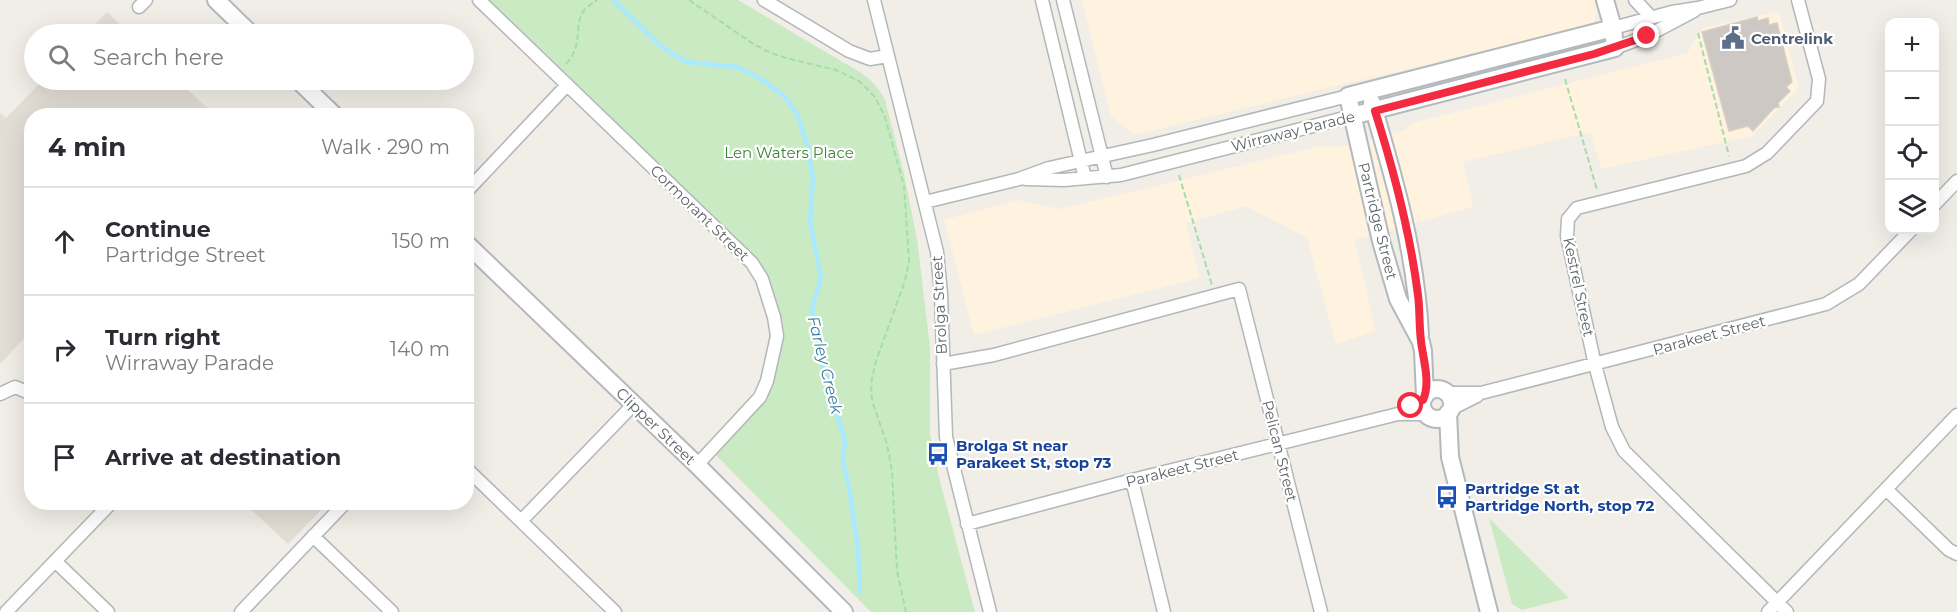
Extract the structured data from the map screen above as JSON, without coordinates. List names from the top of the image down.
{
  "streets": {
    "street": [
      "Wirraway Parade",
      "Cormorant Street",
      "Partridge Street",
      "Kestrel Street",
      "Brolga Street",
      "Parakeet Street",
      "Clipper Street",
      "Pelican Street"
    ]
  },
  "crossings": [
    ["Wirraway Parade", "Partridge Street"],
    ["Wirraway Parade", "Brolga Street"],
    ["Cormorant Street", "Clipper Street"],
    ["Partridge Street", "Parakeet Street"],
    ["Kestrel Street", "Parakeet Street"],
    ["Brolga Street", "Parakeet Street"],
    ["Parakeet Street", "Pelican Street"]
  ],
  "water": ["Farley Creek"],
  "parks": ["Len Waters Place"],
  "places": {
    "public building": ["Centrelink"],
    "bus stop": ["Brolga St near Parakeet St, stop 73", "Partridge St at Partridge North, stop 72"]
  },
  "page": {
    "map_buttons": ["+", "−"],
    "search": "Search here",
    "heading": ["4 min", "Walk · 290 m"],
    "list": [
      ["Continue", "Partridge Street", "150 m"],
      ["Turn right", "Wirraway Parade", "140 m"],
      "Arrive at destination"
    ]
  }
}
